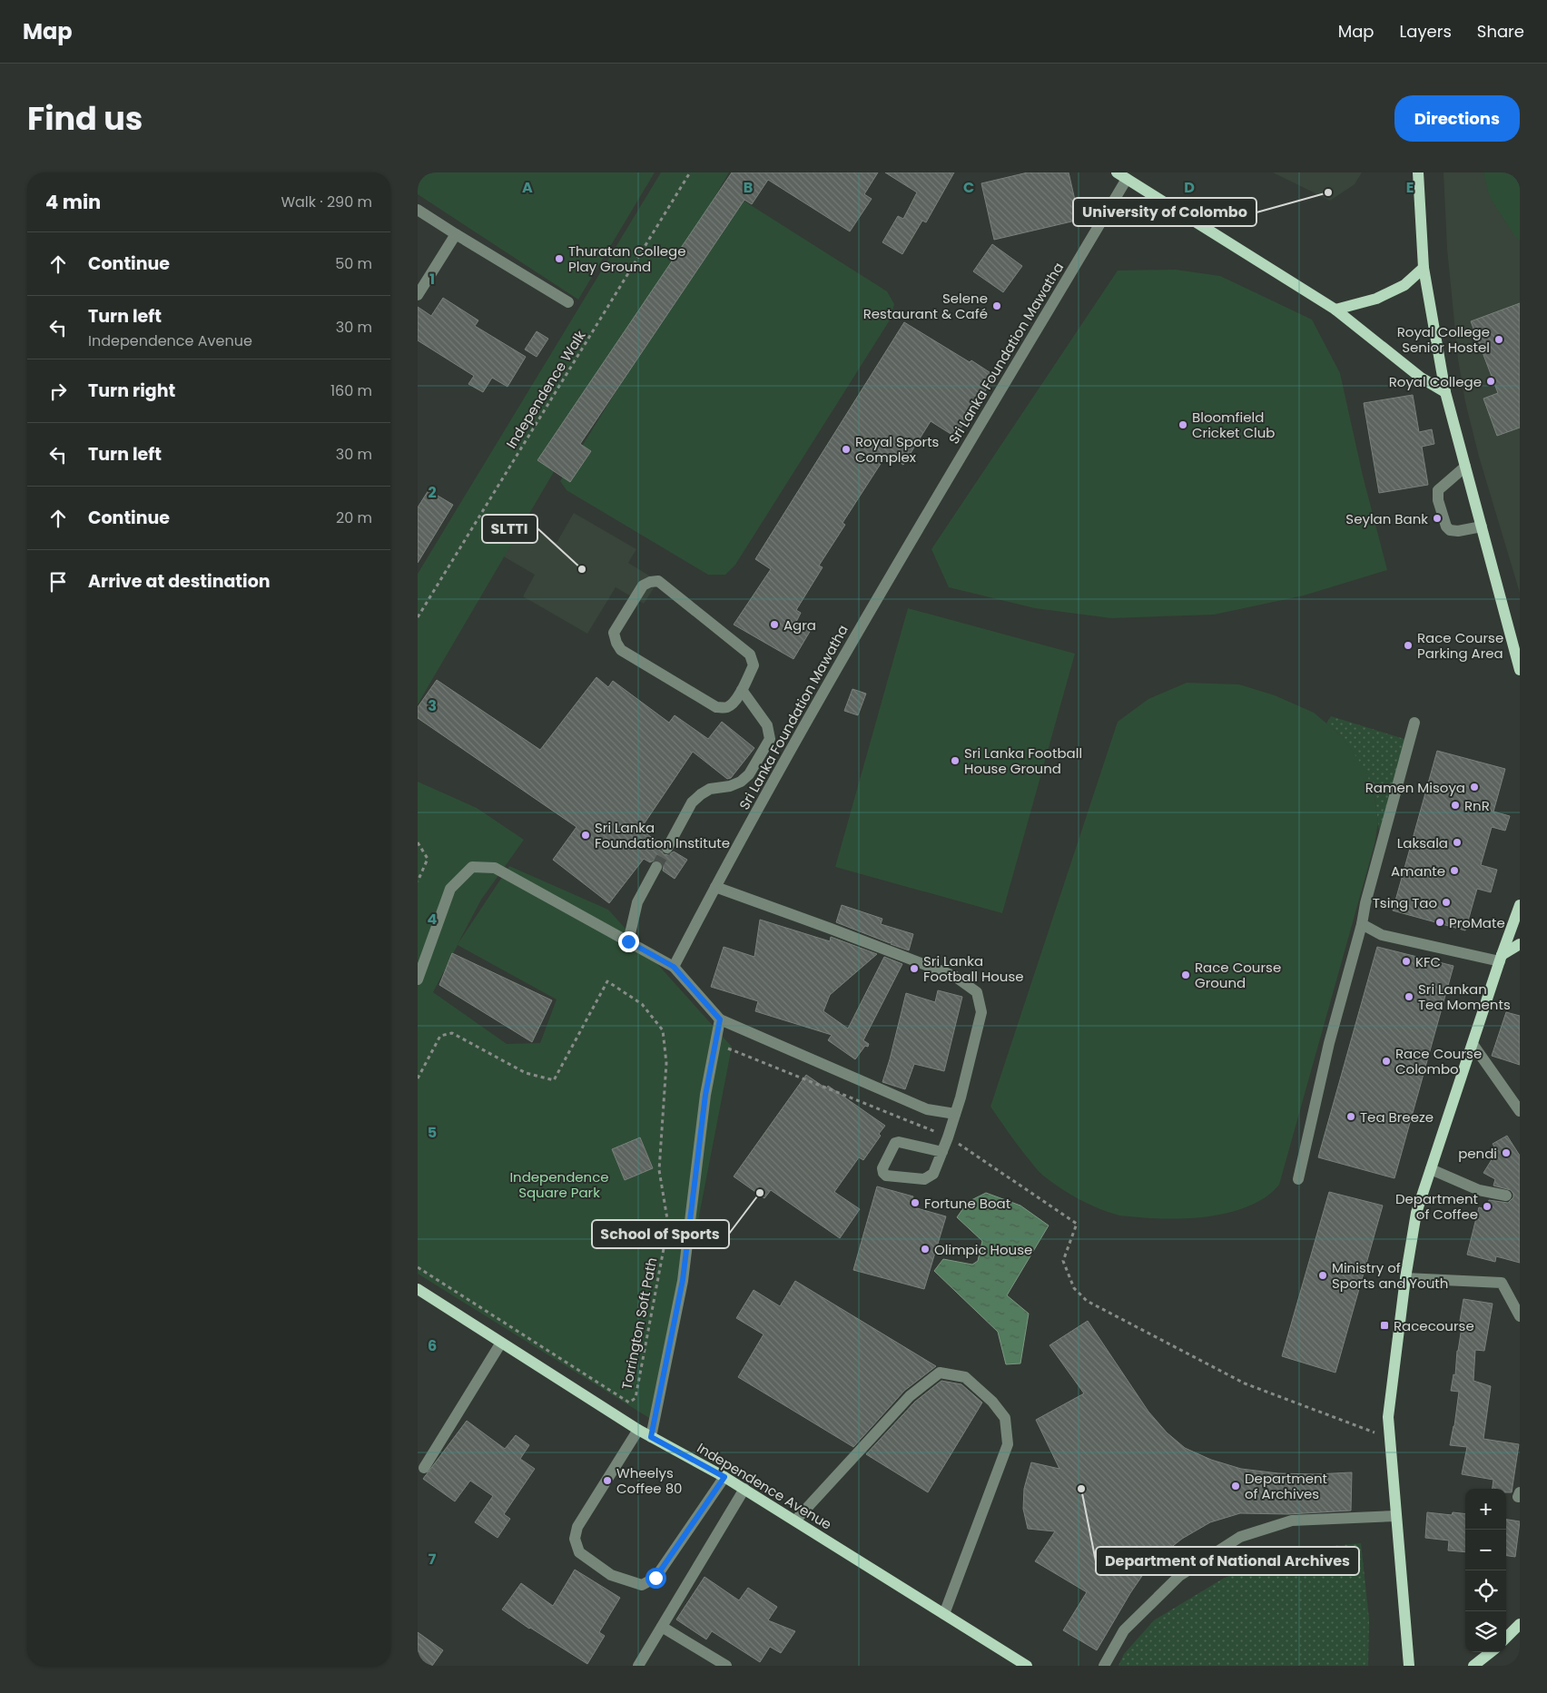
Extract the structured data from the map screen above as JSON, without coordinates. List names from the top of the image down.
{
  "streets": {
    "main road": ["Independence Avenue"],
    "street": ["Sri Lanka Foundation Mawatha"],
    "path": ["Independence Walk", "Torrington Soft Path"]
  },
  "parks": ["Independence Square Park"],
  "places": {
    "other": [
      "University of Colombo",
      "Thuratan College Play Ground",
      "Selene Restaurant & Café",
      "Royal College Senior Hostel",
      "Royal College",
      "Bloomfield Cricket Club",
      "Royal Sports Complex",
      "Seylan Bank",
      "SLTTI",
      "Agra",
      "Race Course Parking Area",
      "Sri Lanka Football House Ground",
      "Ramen Misoya",
      "RnR",
      "Sri Lanka Foundation Institute",
      "Laksala",
      "Amante",
      "Tsing Tao",
      "ProMate",
      "KFC",
      "Sri Lanka Football House",
      "Race Course Ground",
      "Sri Lankan Tea Moments",
      "Race Course Colombo",
      "Tea Breeze",
      "pendi",
      "School of Sports",
      "Fortune Boat",
      "Department of Coffee",
      "Olimpic House",
      "Ministry of Sports and Youth",
      "Wheelys Coffee 80",
      "Department of Archives",
      "Department of National Archives"
    ],
    "transit": ["Racecourse"]
  },
  "page": {
    "header": "Map",
    "nav": ["Map", "Layers", "Share"],
    "title": "Find us",
    "buttons": "Directions",
    "heading": ["4 min", "Walk · 290 m"],
    "list": [
      ["Continue", "50 m"],
      ["Turn left", "Independence Avenue", "30 m"],
      ["Turn right", "160 m"],
      ["Turn left", "30 m"],
      ["Continue", "20 m"],
      "Arrive at destination"
    ],
    "map_buttons": ["+", "−"]
  },
  "grid": {
    "columns": [
      "A",
      "B",
      "C",
      "D",
      "E"
    ],
    "rows": [
      "1",
      "2",
      "3",
      "4",
      "5",
      "6",
      "7"
    ]
  }
}
